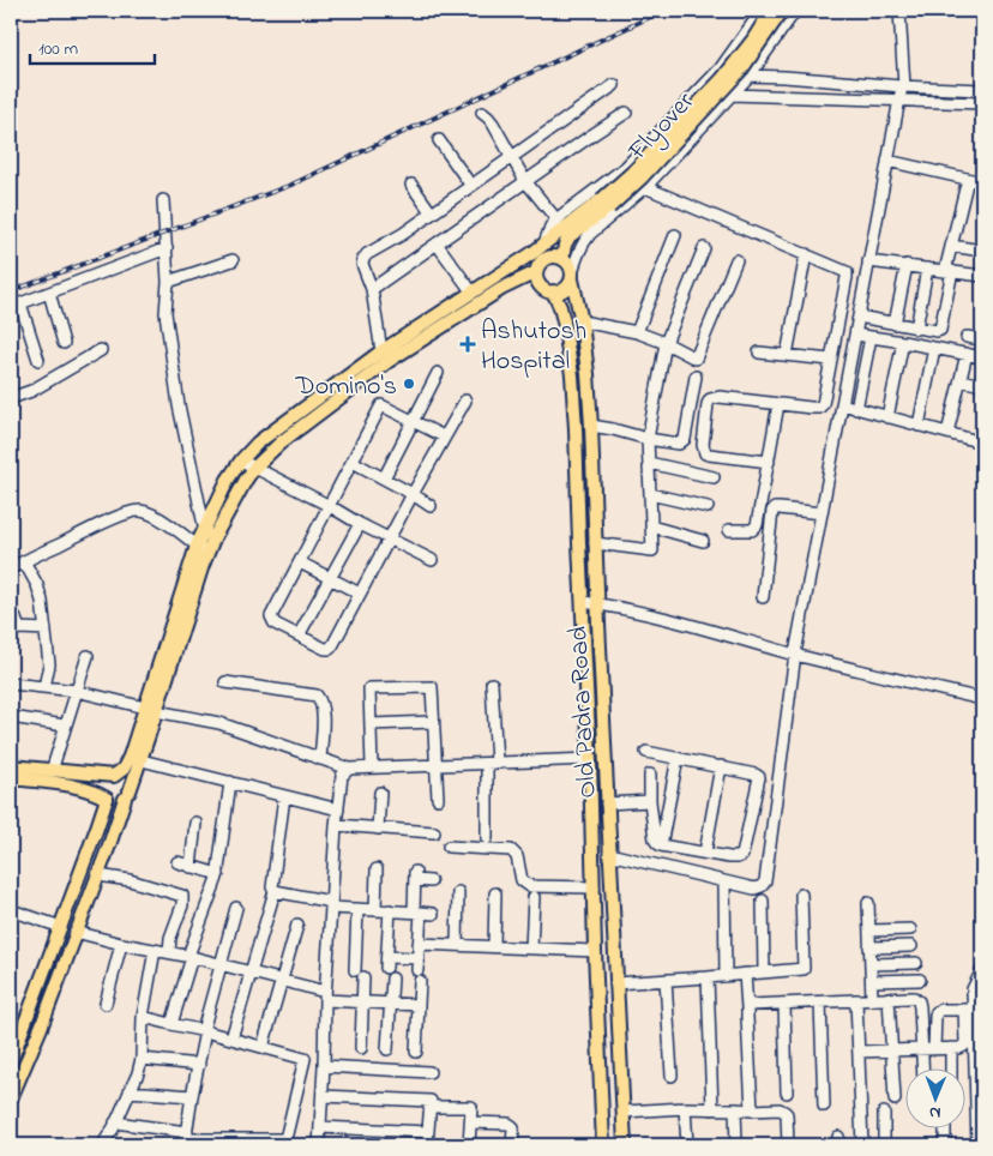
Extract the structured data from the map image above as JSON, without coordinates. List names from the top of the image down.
{
  "streets": {
    "main road": ["Flyover", "Old Padra Road"]
  },
  "crossings": [
    ["Flyover", "Old Padra Road"]
  ],
  "places": {
    "health": ["Ashutosh Hospital"],
    "other": ["Domino's"]
  },
  "scale_bar": "100 m",
  "north": "bottom"
}
